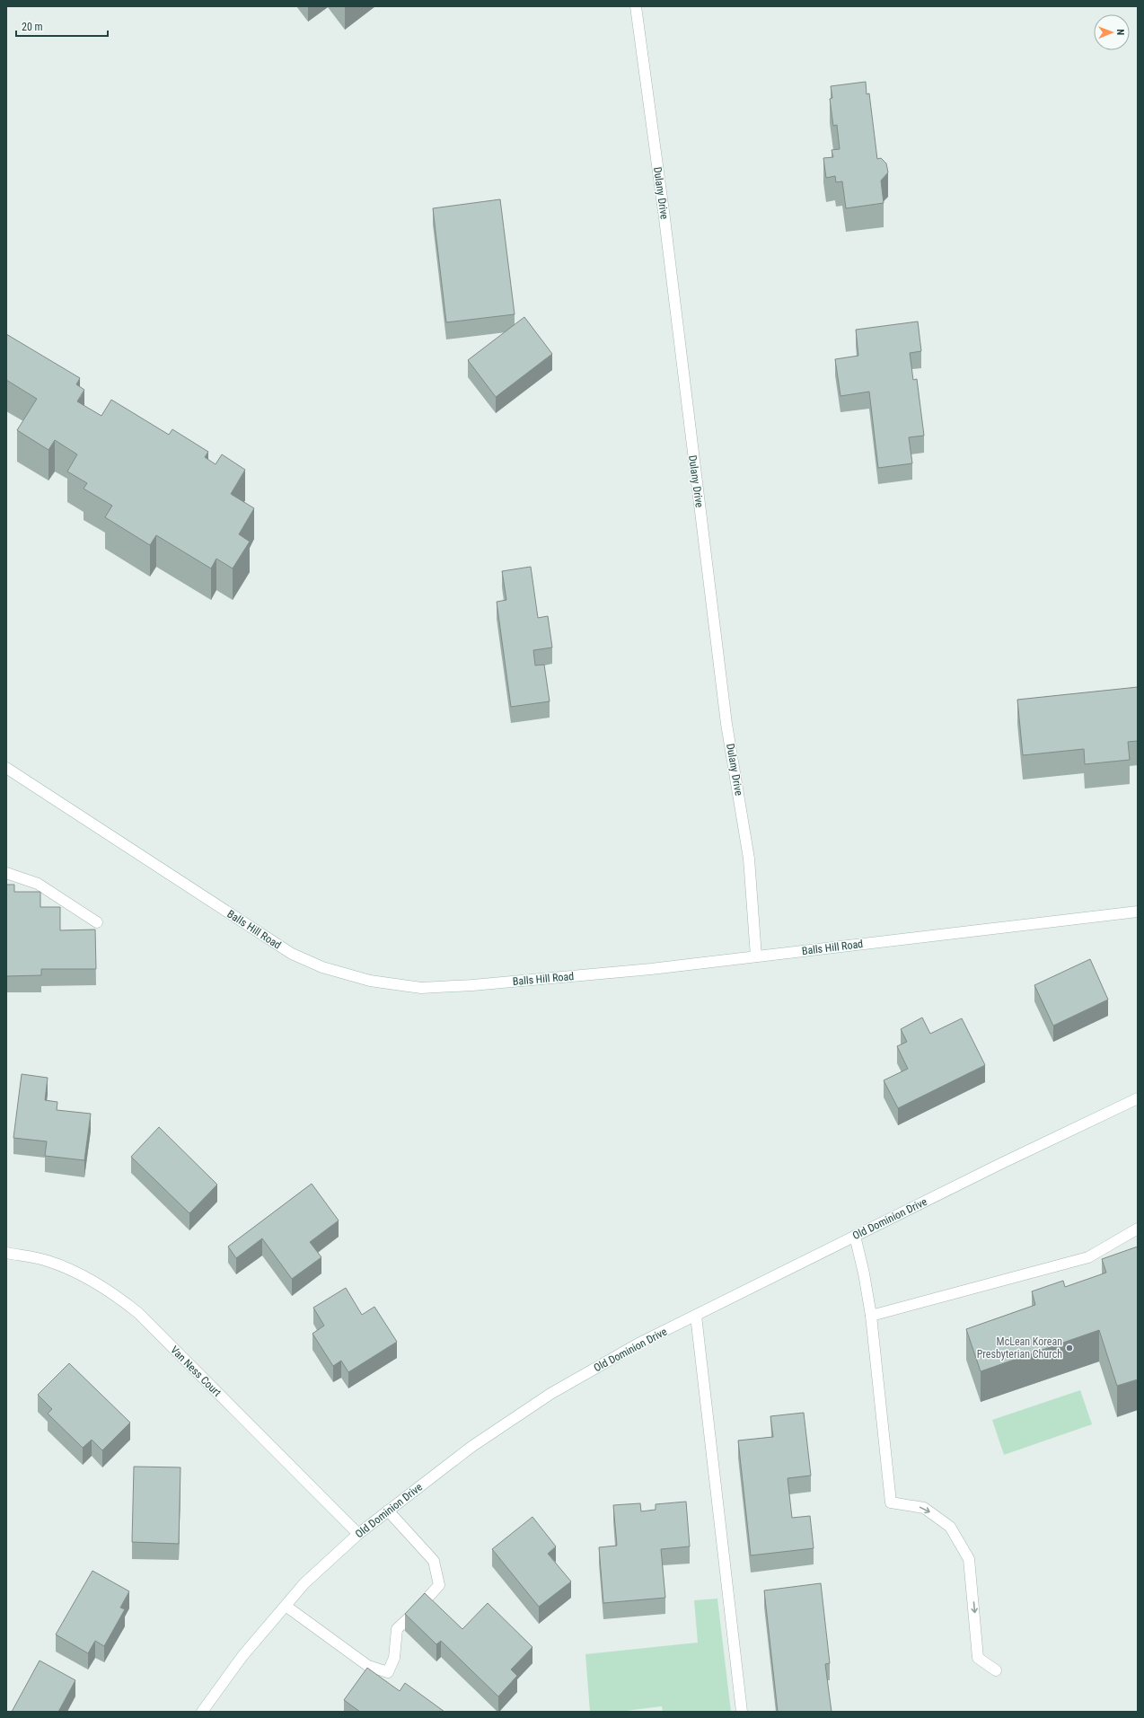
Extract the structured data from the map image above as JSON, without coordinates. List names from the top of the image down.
{
  "streets": {
    "street": [
      "Dulany Drive",
      "Balls Hill Road",
      "Old Dominion Drive",
      "Van Ness Court"
    ]
  },
  "crossings": [
    ["Dulany Drive", "Balls Hill Road"],
    ["Old Dominion Drive", "Van Ness Court"]
  ],
  "places": ["McLean Korean Presbyterian Church"],
  "scale_bar": "20 m",
  "north": "right"
}
